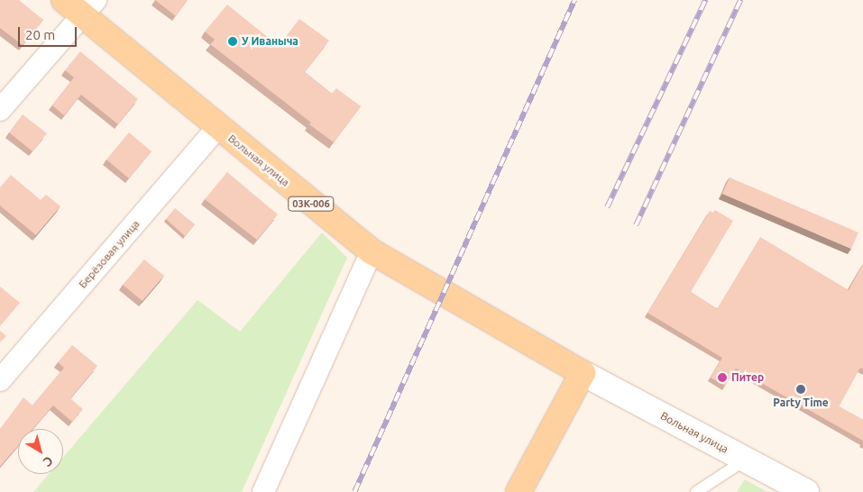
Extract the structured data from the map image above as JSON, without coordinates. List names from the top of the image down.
{
  "streets": {
    "main road": ["Вольная улица", "03К-006"],
    "street": ["Берёзовая улица"]
  },
  "crossings": [
    ["Вольная улица", "Берёзовая улица"]
  ],
  "places": ["У Иваныча", "Питер", "Party Time"],
  "scale_bar": "20 m",
  "north": "bottom right"
}
